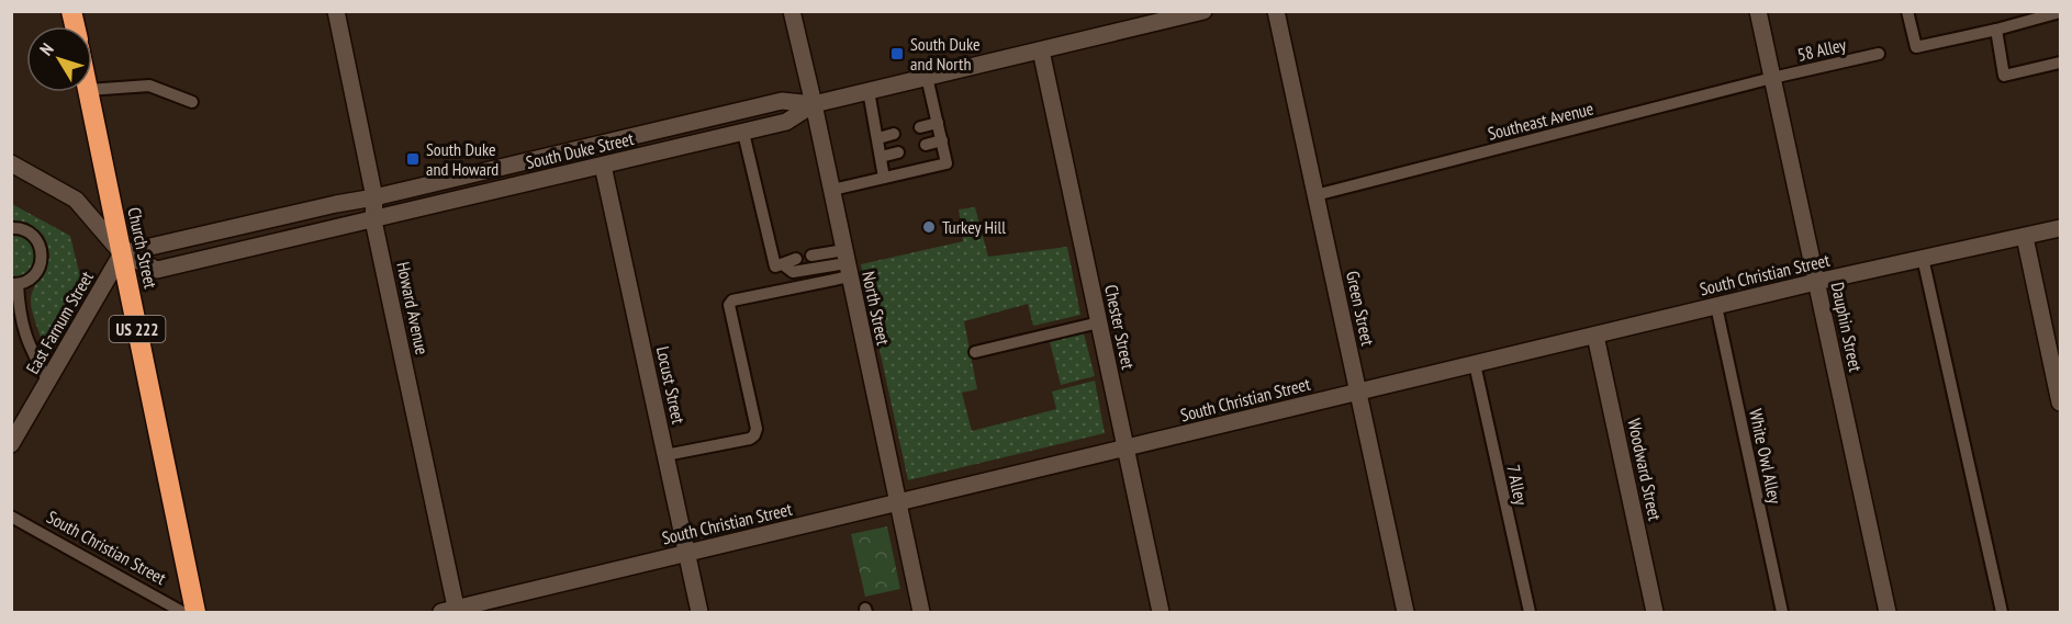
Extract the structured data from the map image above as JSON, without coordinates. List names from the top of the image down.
{
  "streets": {
    "highway": ["Church Street", "US 222"],
    "street": [
      "South Duke Street",
      "South Christian Street",
      "Howard Avenue",
      "North Street",
      "Green Street",
      "East Farnum Street",
      "Chester Street",
      "Dauphin Street",
      "Locust Street",
      "Woodward Street"
    ],
    "lane": [
      "58 Alley",
      "Southeast Avenue",
      "White Owl Alley",
      "7 Alley"
    ]
  },
  "crossings": [
    ["58 Alley", "Southeast Avenue"],
    ["58 Alley", "Dauphin Street"],
    ["Southeast Avenue", "Green Street"],
    ["Southeast Avenue", "Dauphin Street"],
    ["South Duke Street", "Church Street"],
    ["South Duke Street", "Howard Avenue"],
    ["South Duke Street", "North Street"],
    ["South Duke Street", "East Farnum Street"],
    ["South Duke Street", "Chester Street"],
    ["South Duke Street", "Locust Street"],
    ["Church Street", "East Farnum Street"],
    ["South Christian Street", "Howard Avenue"],
    ["South Christian Street", "North Street"],
    ["South Christian Street", "Green Street"],
    ["South Christian Street", "Chester Street"],
    ["South Christian Street", "Dauphin Street"],
    ["South Christian Street", "Locust Street"],
    ["South Christian Street", "White Owl Alley"],
    ["South Christian Street", "Woodward Street"],
    ["South Christian Street", "7 Alley"]
  ],
  "places": {
    "transit": ["South Duke and North", "South Duke and Howard"],
    "other": ["Turkey Hill"]
  },
  "north": "top left"
}
